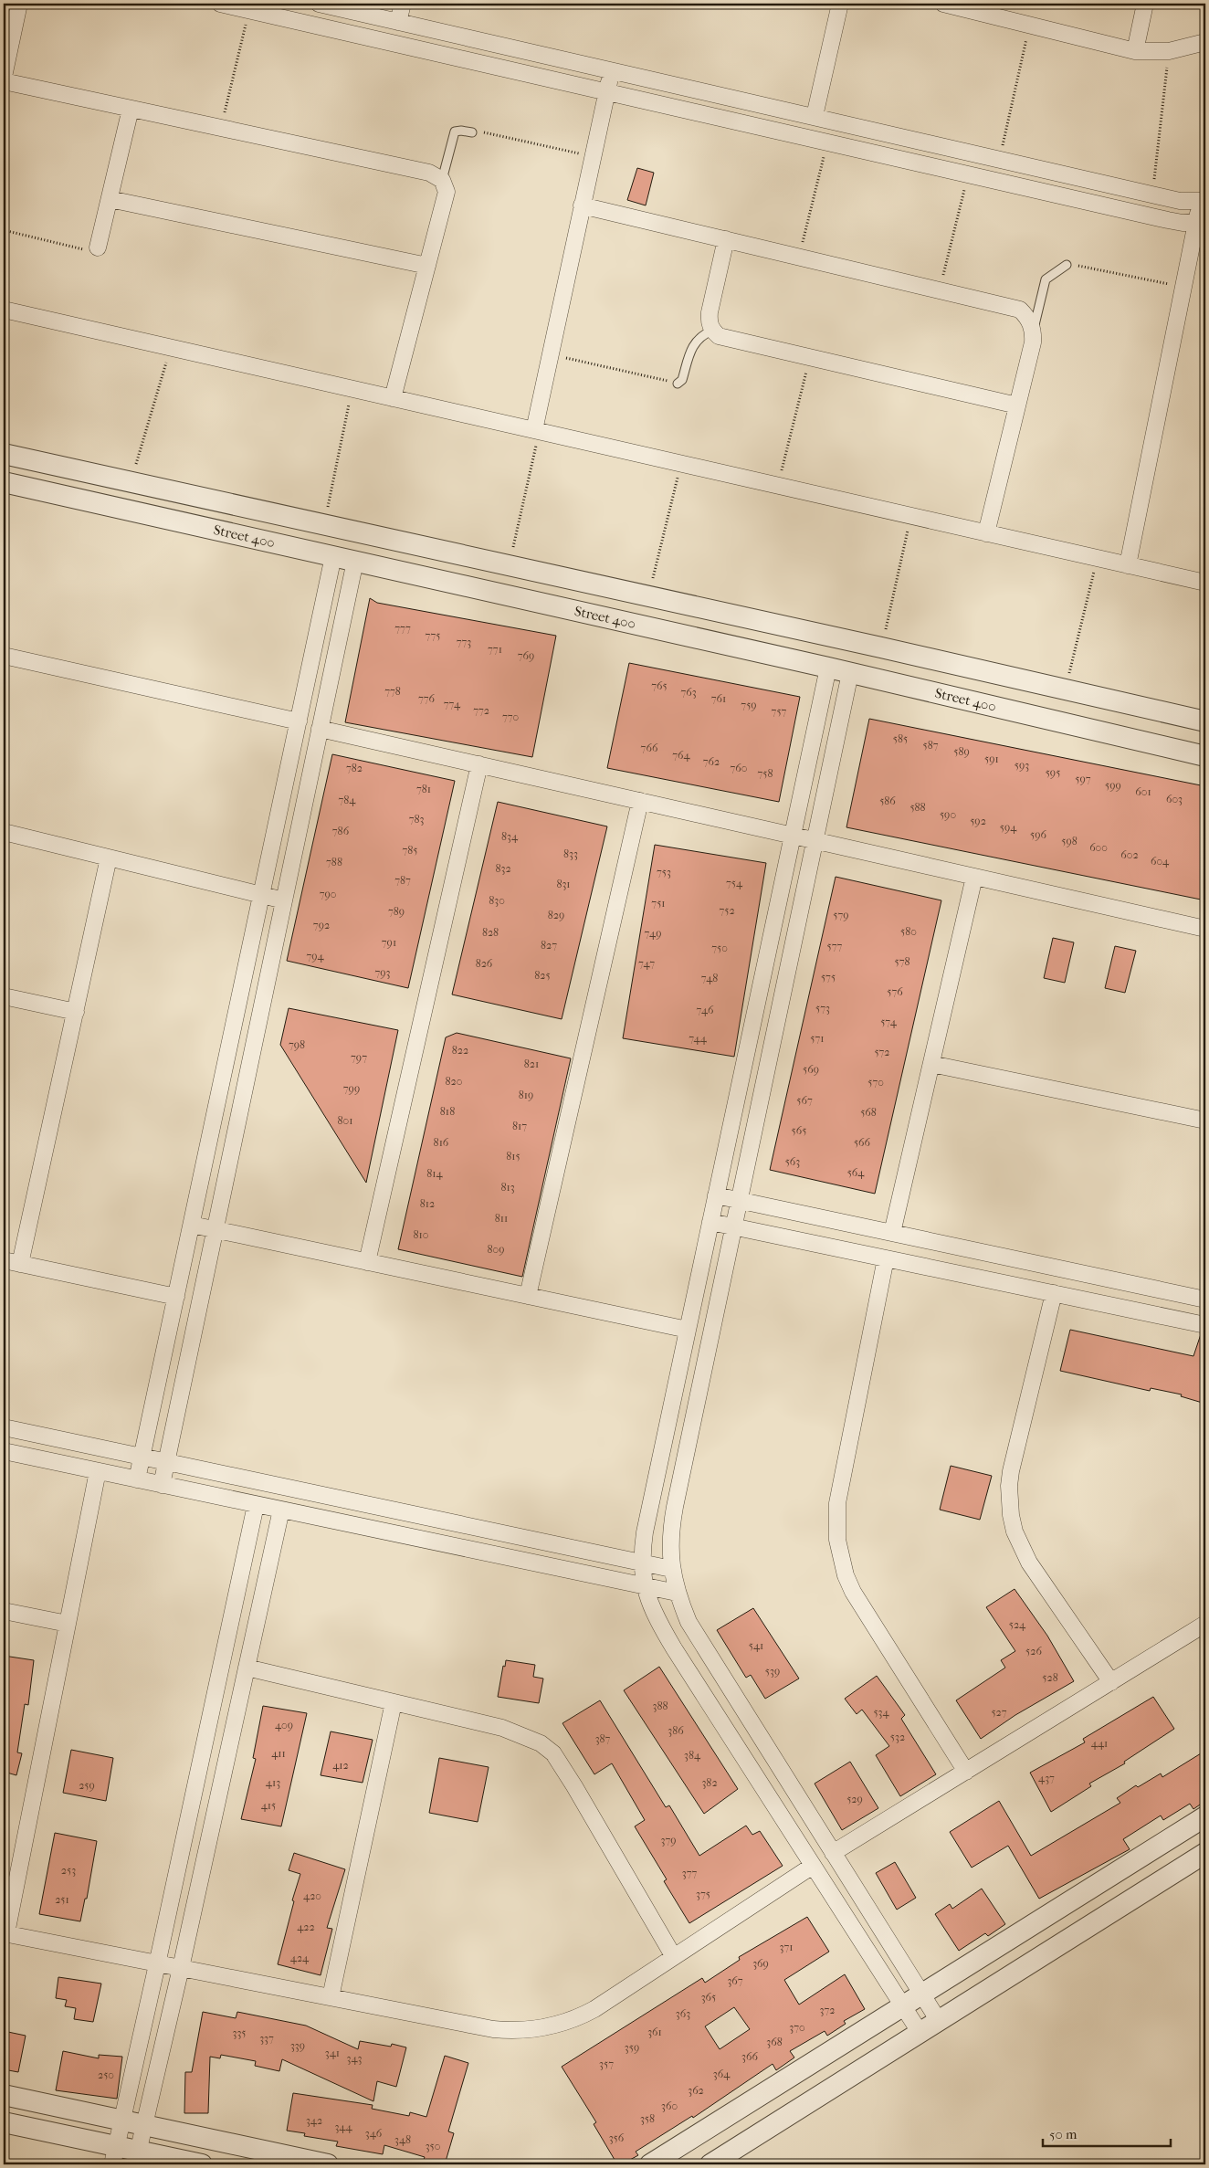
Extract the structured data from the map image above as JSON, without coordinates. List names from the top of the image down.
{
  "streets": {
    "street": ["Street 400"]
  },
  "house_numbers": [
    "777",
    "775",
    "773",
    "771",
    "769",
    "765",
    "778",
    "763",
    "776",
    "761",
    "774",
    "759",
    "772",
    "757",
    "770",
    "585",
    "587",
    "766",
    "589",
    "764",
    "591",
    "762",
    "593",
    "782",
    "760",
    "595",
    "758",
    "597",
    "599",
    "781",
    "601",
    "603",
    "784",
    "586",
    "588",
    "590",
    "783",
    "592",
    "594",
    "786",
    "596",
    "834",
    "598",
    "600",
    "785",
    "833",
    "602",
    "604",
    "788",
    "832",
    "753",
    "787",
    "754",
    "831",
    "790",
    "830",
    "751",
    "752",
    "789",
    "829",
    "579",
    "792",
    "580",
    "828",
    "749",
    "791",
    "827",
    "577",
    "750",
    "794",
    "578",
    "826",
    "747",
    "793",
    "825",
    "575",
    "748",
    "576",
    "573",
    "746",
    "574",
    "744",
    "571",
    "798",
    "822",
    "572",
    "797",
    "821",
    "569",
    "820",
    "570",
    "799",
    "819",
    "567",
    "818",
    "568",
    "801",
    "817",
    "565",
    "816",
    "566",
    "815",
    "563",
    "564",
    "814",
    "813",
    "812",
    "811",
    "810",
    "809",
    "524",
    "541",
    "526",
    "539",
    "528",
    "388",
    "534",
    "527",
    "409",
    "386",
    "532",
    "387",
    "441",
    "411",
    "384",
    "412",
    "437",
    "413",
    "382",
    "259",
    "529",
    "415",
    "379",
    "253",
    "377",
    "375",
    "420",
    "251",
    "422",
    "371",
    "424",
    "369",
    "367",
    "365",
    "372",
    "363",
    "370",
    "361",
    "335",
    "337",
    "368",
    "339",
    "359",
    "341",
    "366",
    "343",
    "357",
    "364",
    "250",
    "362",
    "360",
    "358",
    "342",
    "344",
    "346",
    "356",
    "348",
    "350"
  ],
  "scale_bar": "50 m"
}
